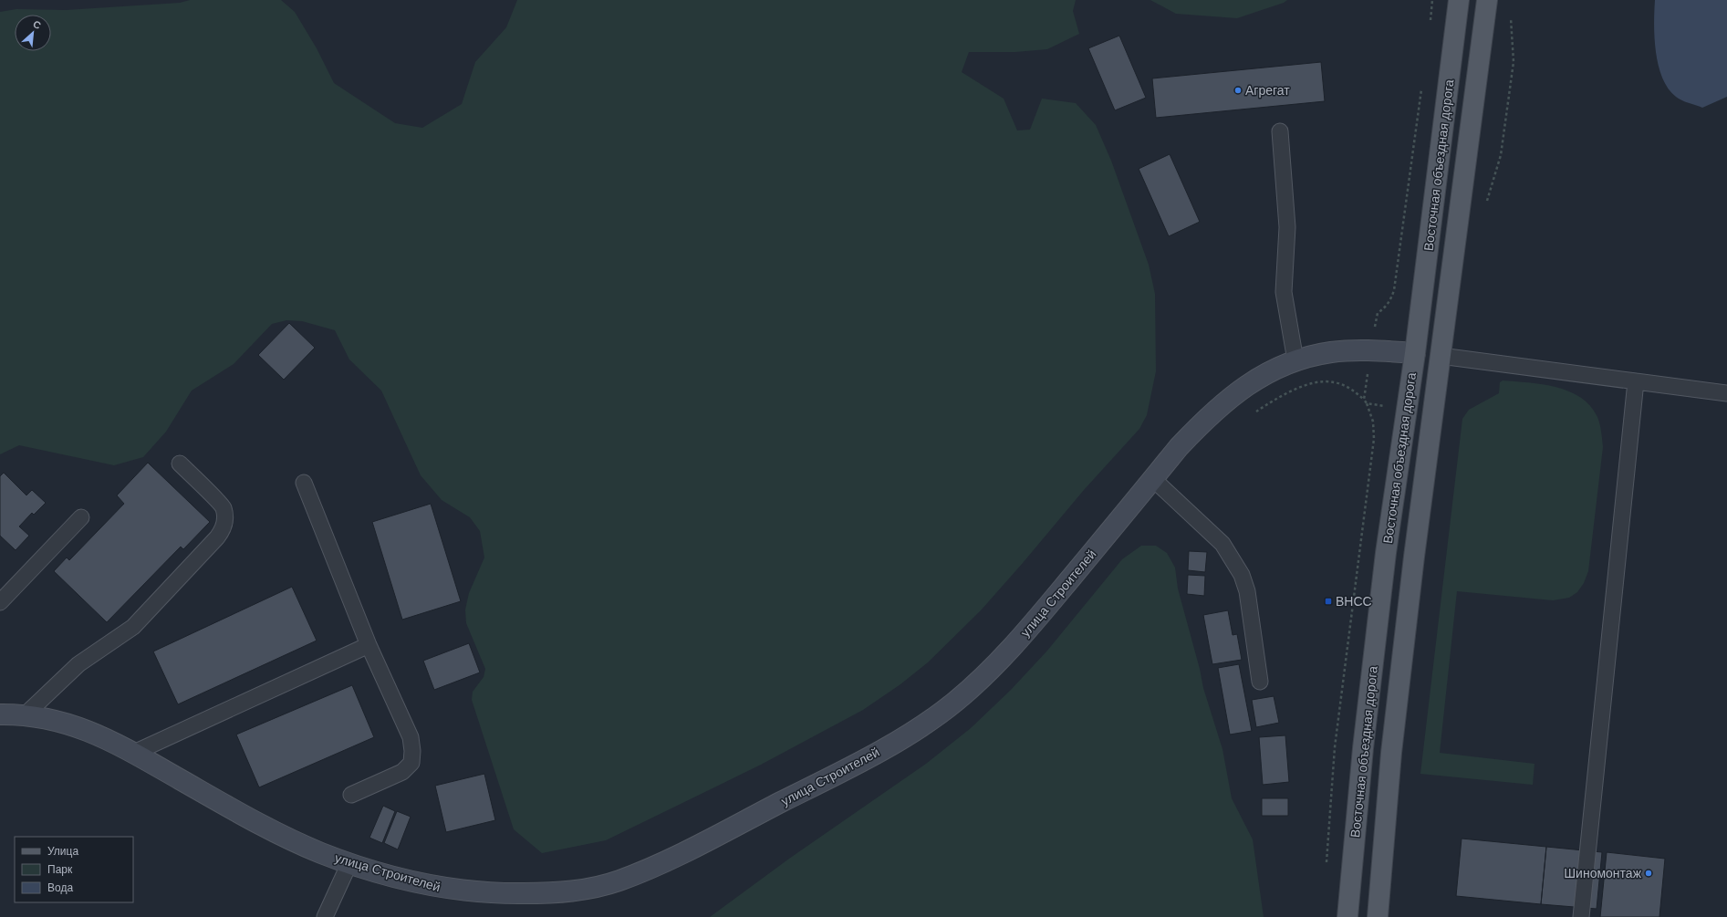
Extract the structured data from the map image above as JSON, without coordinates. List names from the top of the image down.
{
  "streets": {
    "main road": ["Восточная объездная дорога", "улица Строителей"]
  },
  "crossings": [
    ["Восточная объездная дорога", "улица Строителей"]
  ],
  "places": {
    "other": ["Агрегат", "Шиномонтаж"],
    "transit": ["ВНСС"]
  },
  "legend": ["Улица", "Парк", "Вода"],
  "north": "top right"
}
